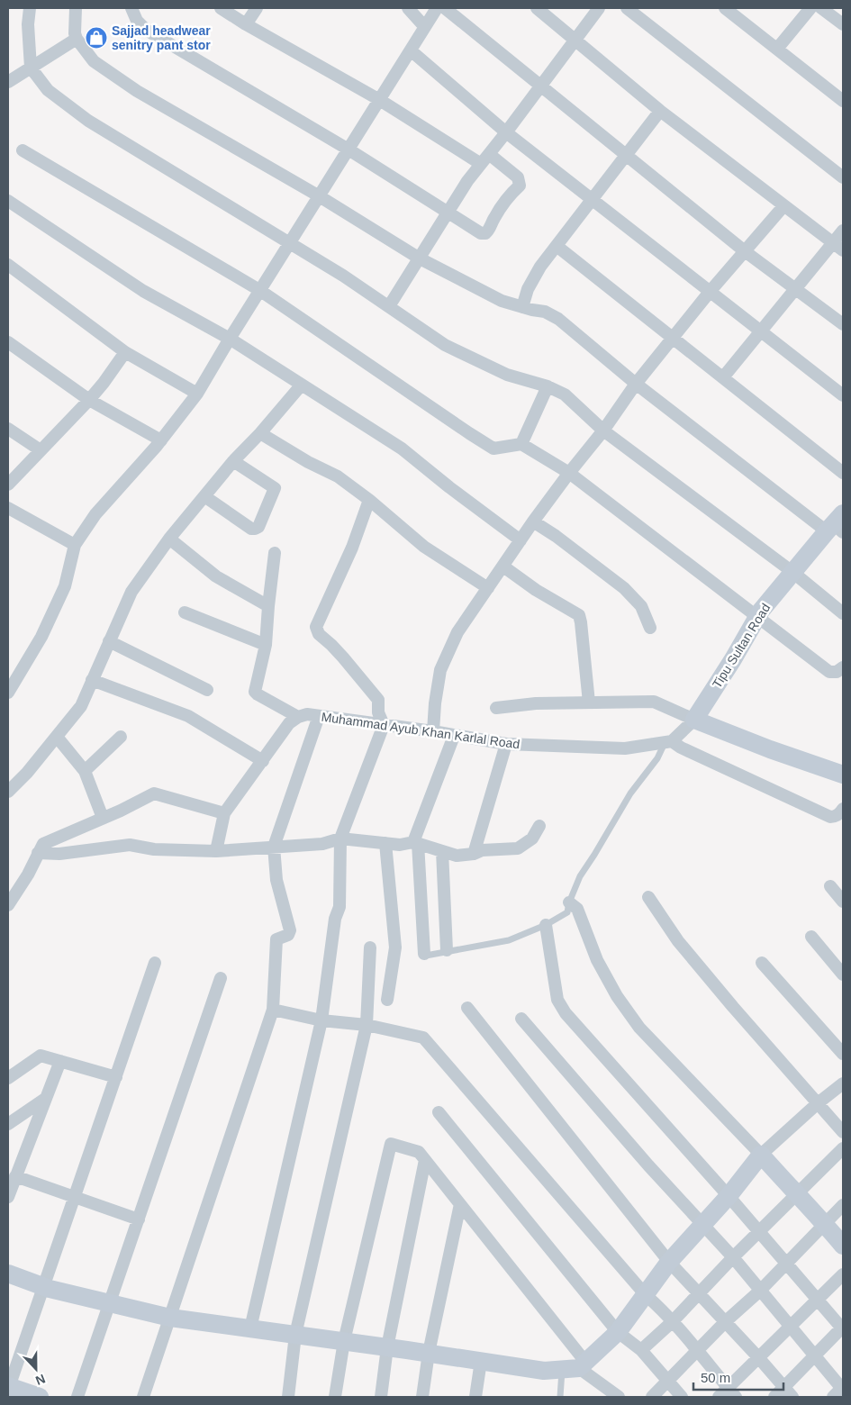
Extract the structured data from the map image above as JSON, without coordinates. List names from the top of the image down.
{
  "streets": {
    "street": ["Tipu Sultan Road", "Muhammad Ayub Khan Karlal Road"]
  },
  "places": {
    "shop": ["Sajjad headwear senitry pant stor"]
  },
  "scale_bar": "50 m",
  "north": "bottom"
}
